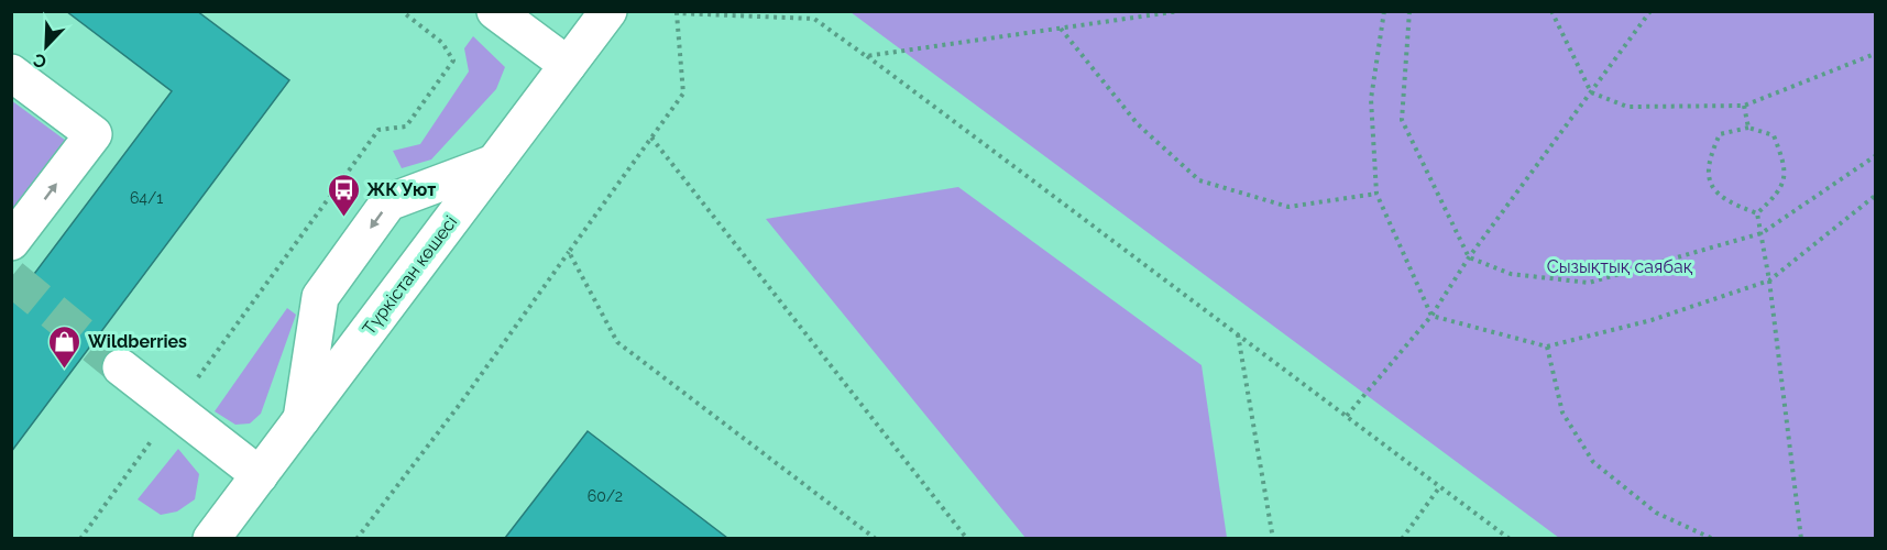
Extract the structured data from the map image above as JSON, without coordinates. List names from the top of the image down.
{
  "streets": {
    "main road": ["Түркістан көшесі"]
  },
  "parks": ["Сызықтық саябақ"],
  "places": {
    "bus stop": ["ЖК Уют"],
    "shop": ["Wildberries"]
  },
  "house_numbers": ["64/1", "60/2"],
  "north": "bottom left"
}
